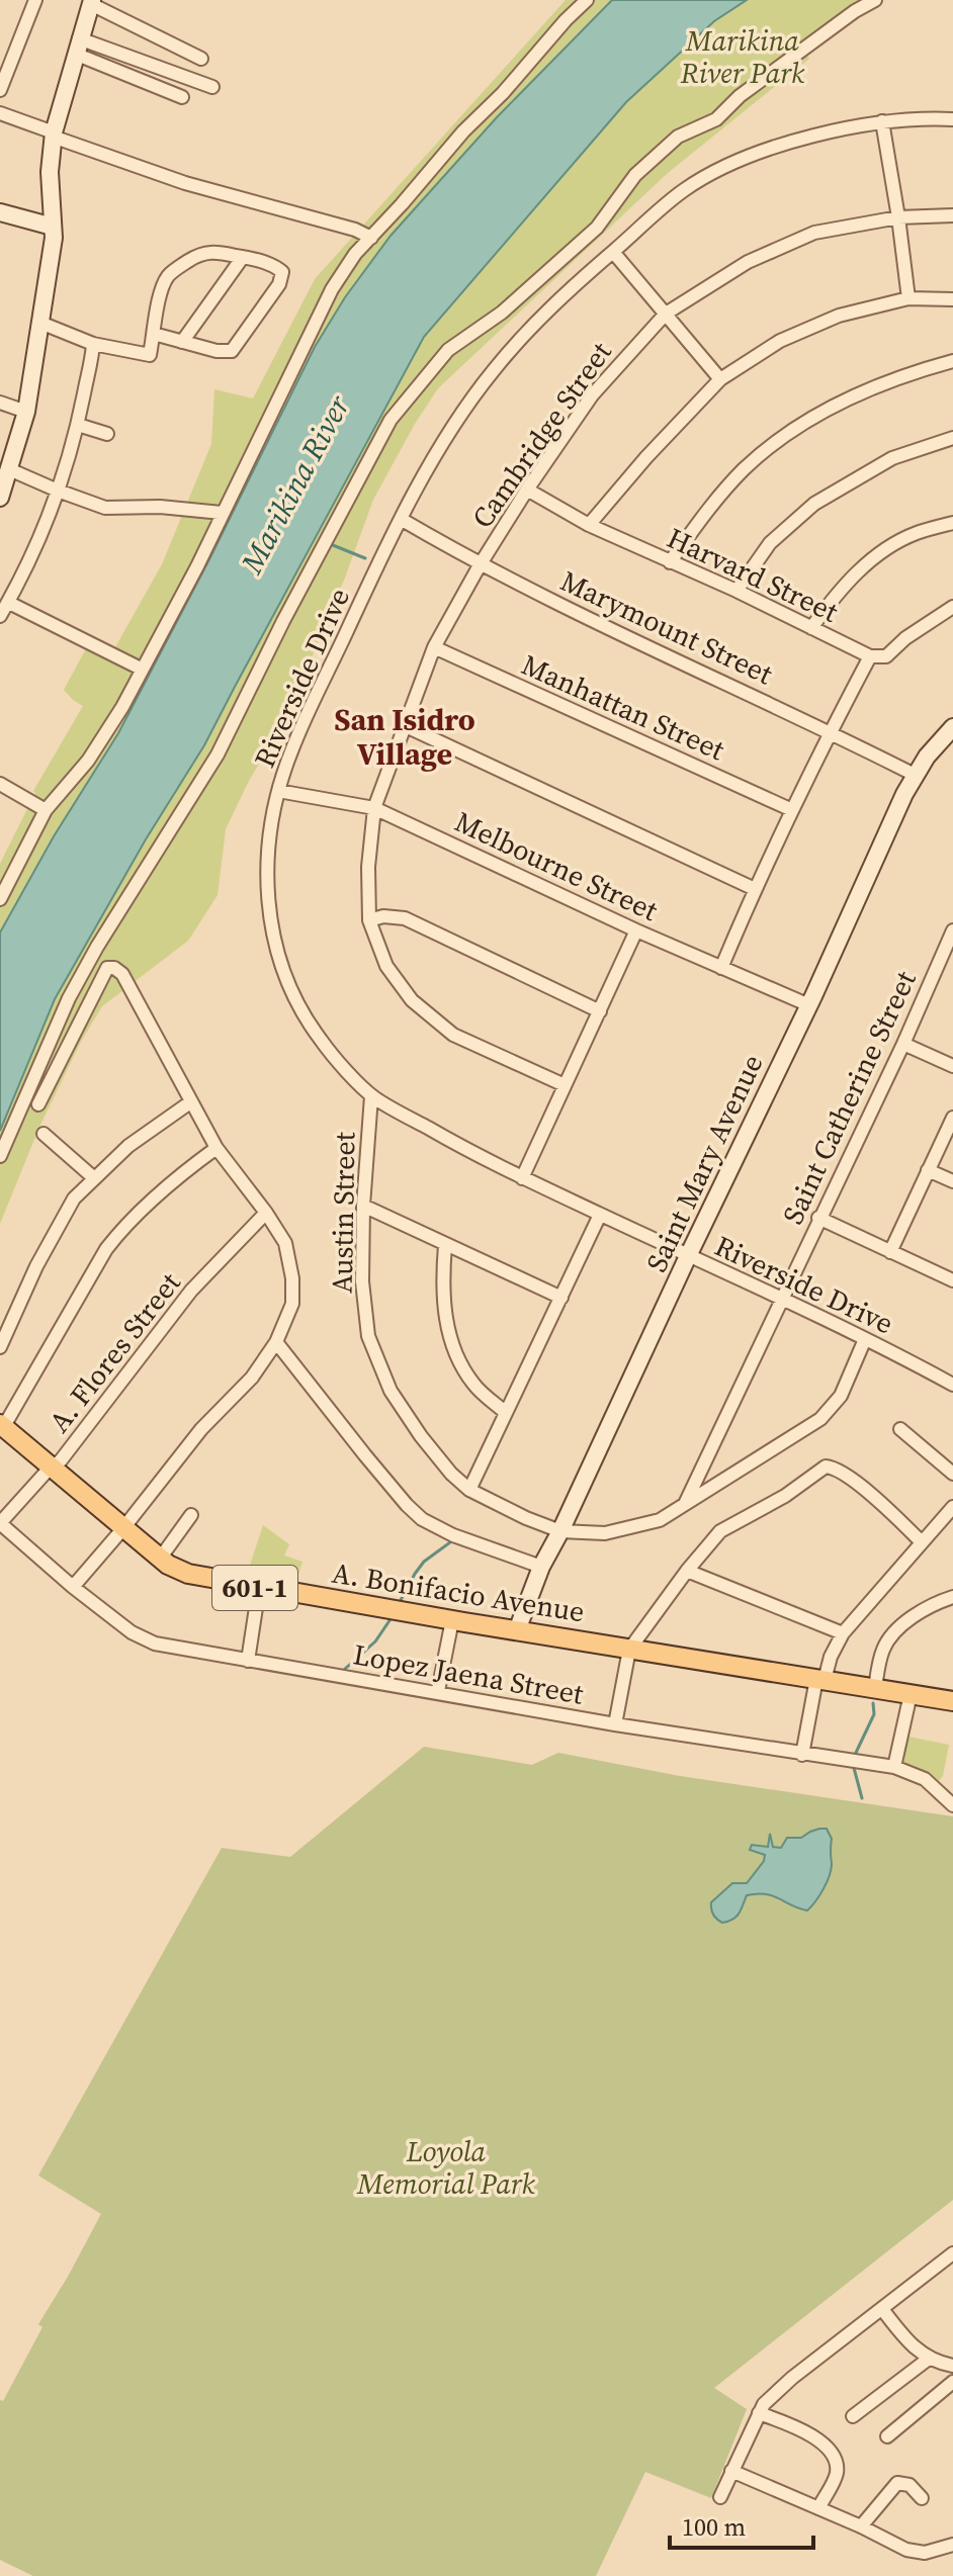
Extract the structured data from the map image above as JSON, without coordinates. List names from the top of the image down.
{
  "streets": {
    "main road": ["601-1", "A. Bonifacio Avenue"],
    "street": [
      "Cambridge Street",
      "Harvard Street",
      "Marymount Street",
      "Riverside Drive",
      "Manhattan Street",
      "Melbourne Street",
      "Saint Catherine Street",
      "Saint Mary Avenue",
      "Austin Street",
      "A. Flores Street",
      "Lopez Jaena Street"
    ]
  },
  "crossings": [
    ["Cambridge Street", "Harvard Street"],
    ["Cambridge Street", "Marymount Street"],
    ["Cambridge Street", "Manhattan Street"],
    ["Cambridge Street", "Melbourne Street"],
    ["Marymount Street", "Riverside Drive"],
    ["Marymount Street", "Saint Mary Avenue"],
    ["Riverside Drive", "Melbourne Street"],
    ["Riverside Drive", "Saint Catherine Street"],
    ["Riverside Drive", "Saint Mary Avenue"],
    ["Riverside Drive", "Austin Street"],
    ["Melbourne Street", "Saint Mary Avenue"],
    ["Saint Catherine Street", "Austin Street"],
    ["Saint Mary Avenue", "Austin Street"],
    ["Saint Mary Avenue", "A. Bonifacio Avenue"],
    ["A. Flores Street", "A. Bonifacio Avenue"],
    ["A. Flores Street", "Lopez Jaena Street"]
  ],
  "districts": ["San Isidro Village"],
  "water": ["Marikina River"],
  "parks": ["Marikina River Park", "Loyola Memorial Park"],
  "scale_bar": "100 m"
}
